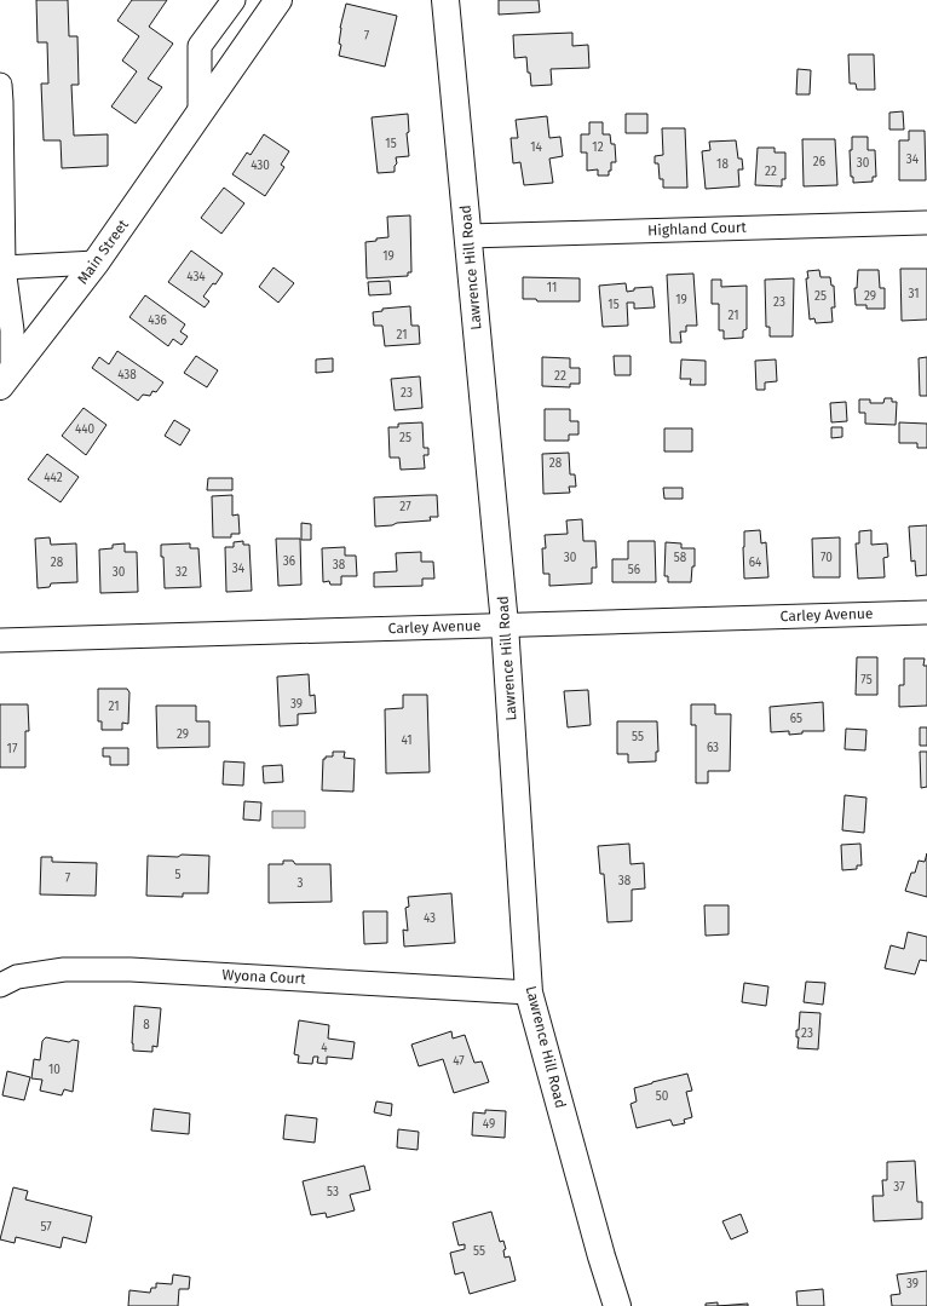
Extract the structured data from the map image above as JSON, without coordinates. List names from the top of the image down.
{
  "streets": {
    "main road": ["Main Street", "Lawrence Hill Road"],
    "street": ["Highland Court", "Carley Avenue", "Wyona Court"]
  },
  "crossings": [
    ["Highland Court", "Lawrence Hill Road"],
    ["Lawrence Hill Road", "Carley Avenue"],
    ["Lawrence Hill Road", "Wyona Court"]
  ],
  "house_numbers": [
    "7",
    "15",
    "14",
    "12",
    "34",
    "26",
    "30",
    "18",
    "430",
    "22",
    "19",
    "434",
    "11",
    "31",
    "25",
    "29",
    "19",
    "23",
    "15",
    "21",
    "436",
    "21",
    "438",
    "22",
    "23",
    "440",
    "25",
    "28",
    "442",
    "27",
    "30",
    "58",
    "70",
    "36",
    "28",
    "64",
    "38",
    "34",
    "56",
    "30",
    "32",
    "75",
    "39",
    "21",
    "65",
    "29",
    "55",
    "41",
    "63",
    "17",
    "5",
    "7",
    "38",
    "3",
    "43",
    "8",
    "23",
    "4",
    "47",
    "10",
    "50",
    "49",
    "37",
    "53",
    "57",
    "55",
    "39"
  ]
}
